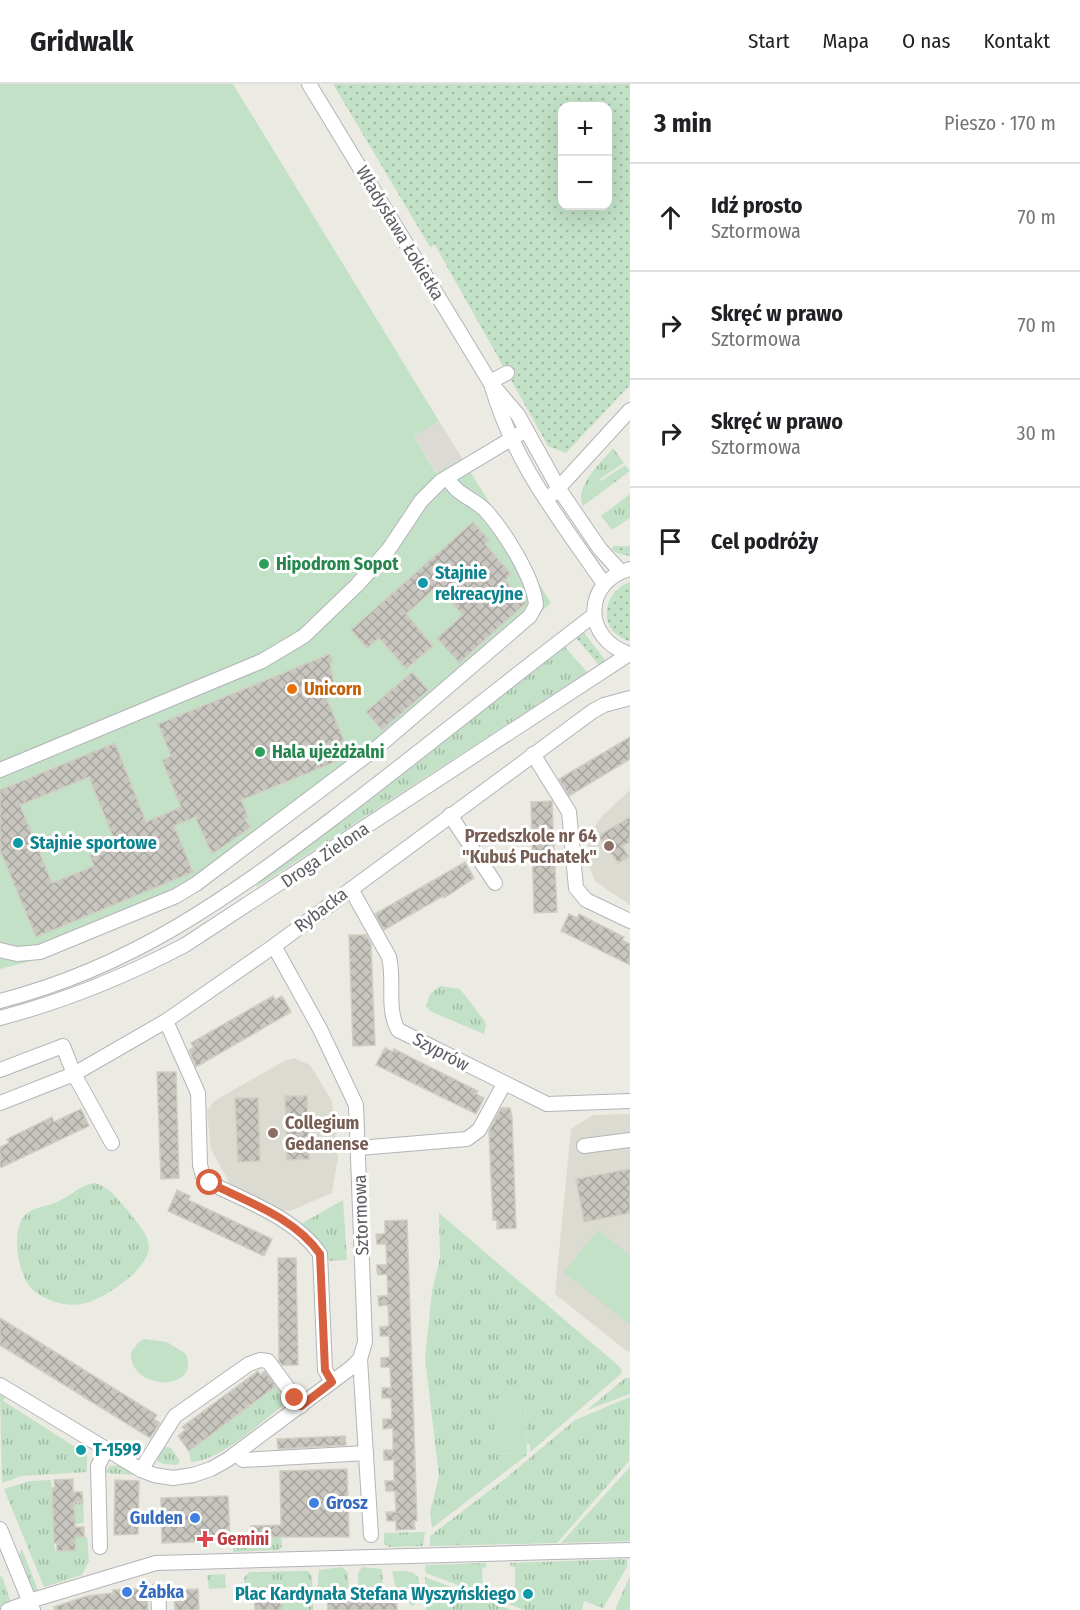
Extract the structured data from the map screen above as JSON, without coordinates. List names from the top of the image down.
{
  "streets": {
    "street": [
      "Władysława Łokietka",
      "Droga Zielona",
      "Rybacka",
      "Szyprów",
      "Sztormowa"
    ]
  },
  "crossings": [
    ["Rybacka", "Szyprów"],
    ["Rybacka", "Sztormowa"]
  ],
  "places": {
    "other": [
      "Hipodrom Sopot",
      "Stajnie rekreacyjne",
      "Unicorn",
      "Hala ujeżdżalni",
      "Stajnie sportowe",
      "Przedszkole nr 64 \"Kubuś Puchatek\"",
      "Collegium Gedanense",
      "T-1599",
      "Grosz",
      "Gulden",
      "Żabka",
      "Plac Kardynała Stefana Wyszyńskiego"
    ],
    "health": ["Gemini"]
  },
  "page": {
    "header": "Gridwalk",
    "nav": [
      "Start",
      "Mapa",
      "O nas",
      "Kontakt"
    ],
    "heading": ["3 min", "Pieszo · 170 m"],
    "map_buttons": ["+", "−"],
    "list": [
      ["Idź prosto", "Sztormowa", "70 m"],
      ["Skręć w prawo", "Sztormowa", "70 m"],
      ["Skręć w prawo", "Sztormowa", "30 m"],
      "Cel podróży"
    ]
  }
}
